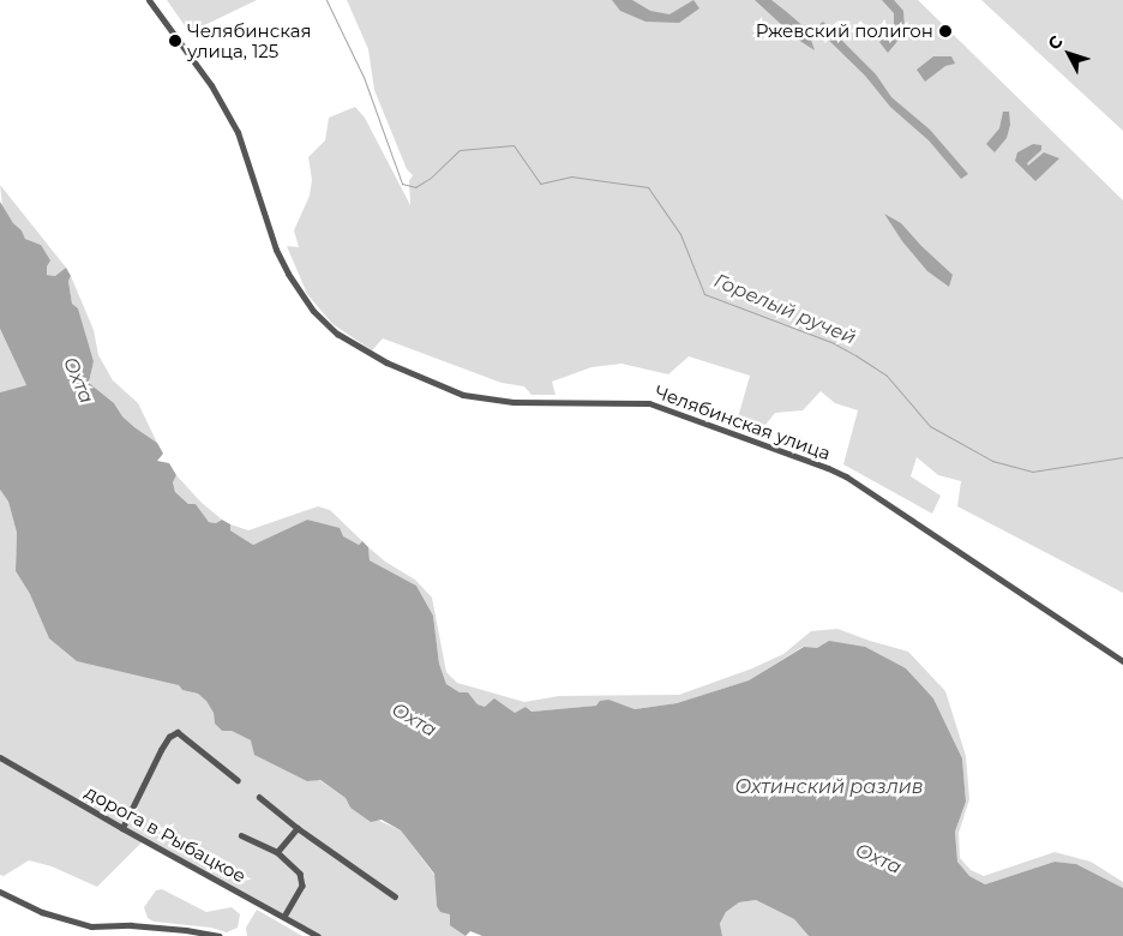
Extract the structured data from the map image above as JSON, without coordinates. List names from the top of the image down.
{
  "streets": {
    "street": ["Челябинская улица", "дорога в Рыбацкое"]
  },
  "water": ["Горелый ручей", "Охта", "Охтинский разлив"],
  "places": ["Ржевский полигон", "Челябинская улица, 125"],
  "north": "top left"
}
